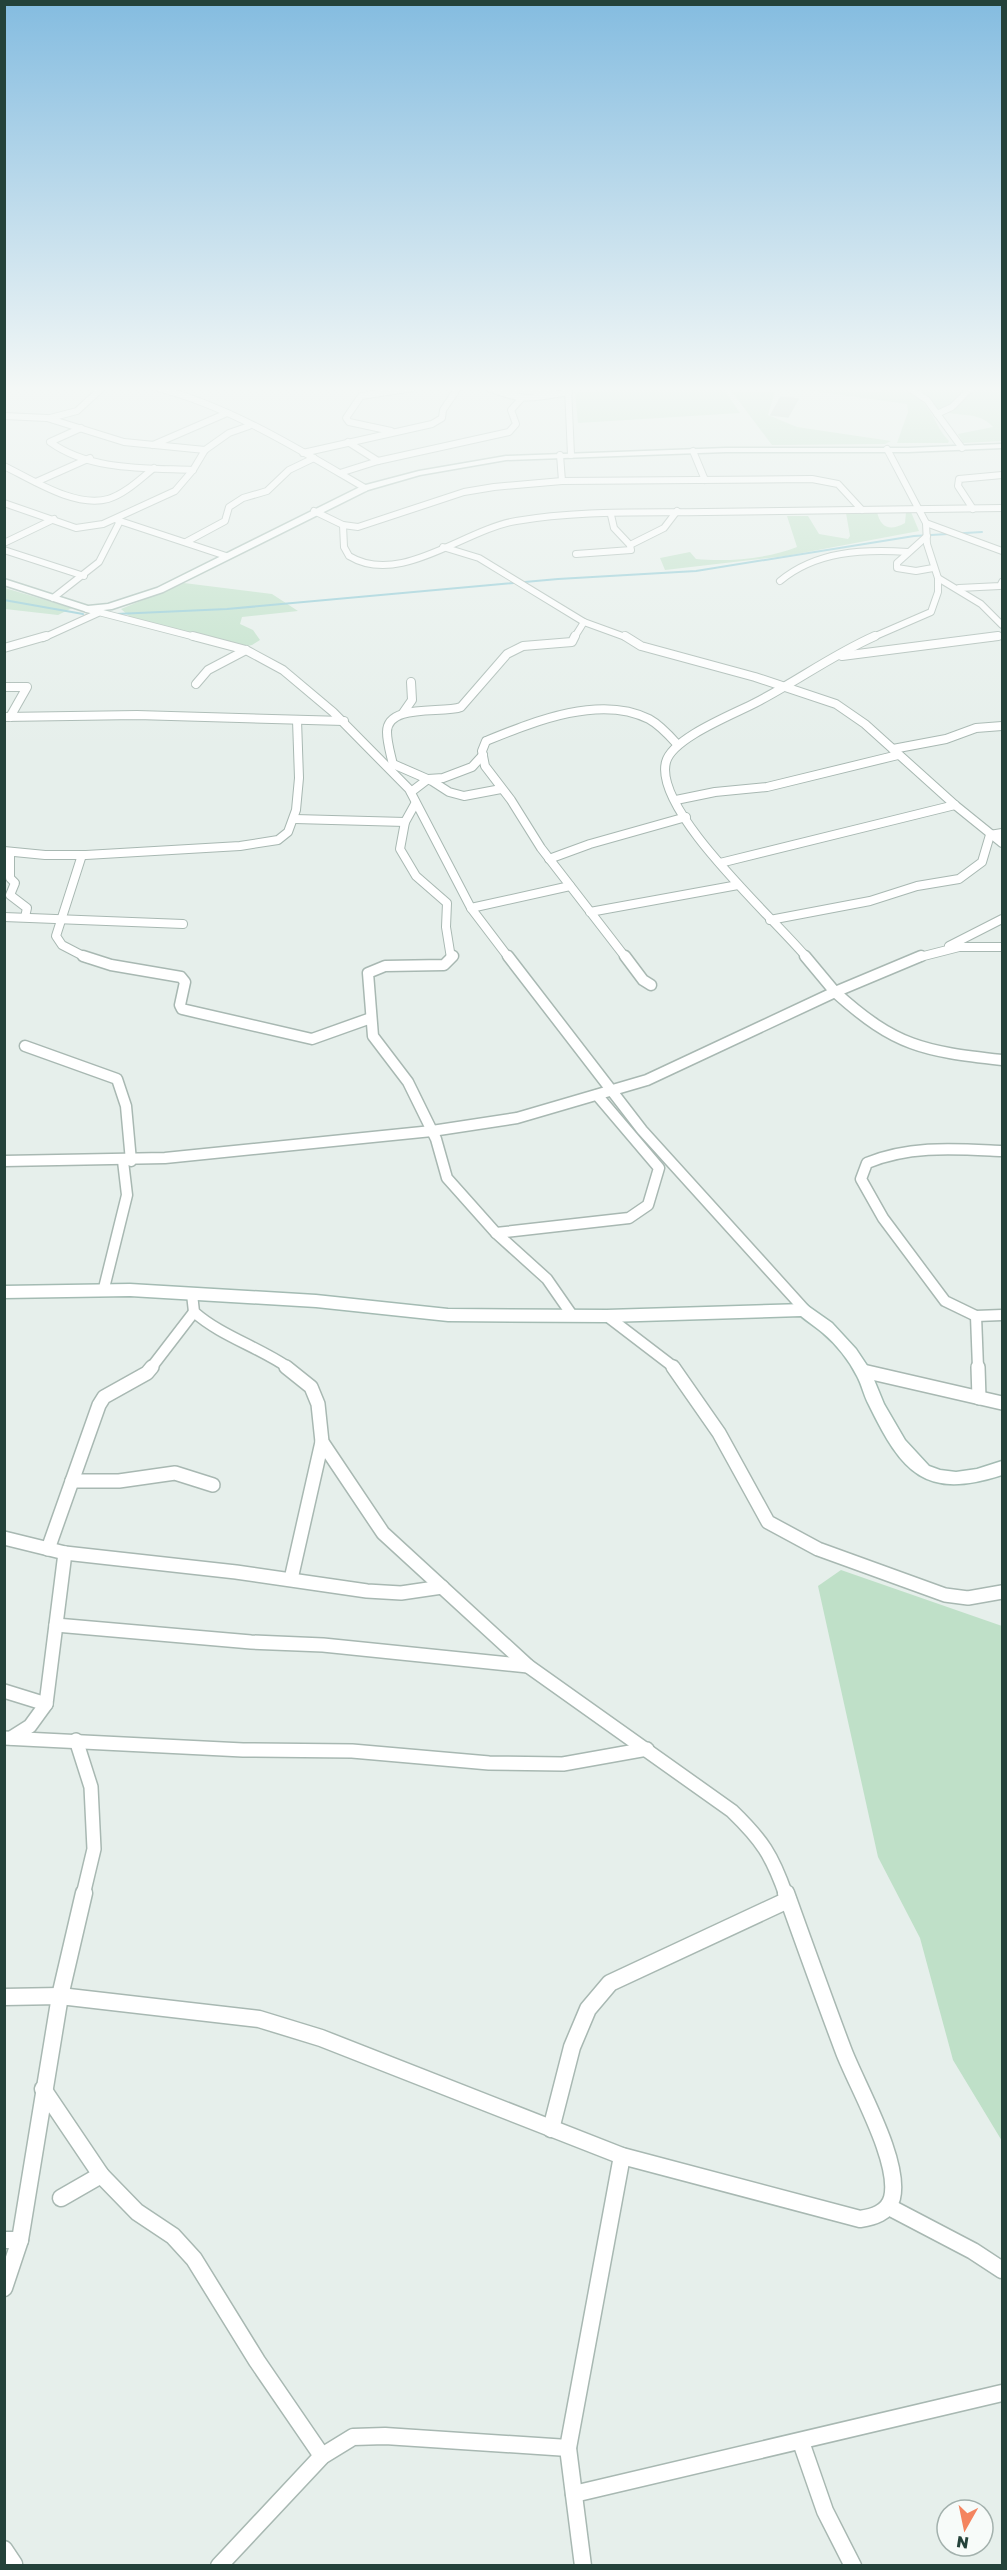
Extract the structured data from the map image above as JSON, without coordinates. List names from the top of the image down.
{
  "north": "bottom"
}
